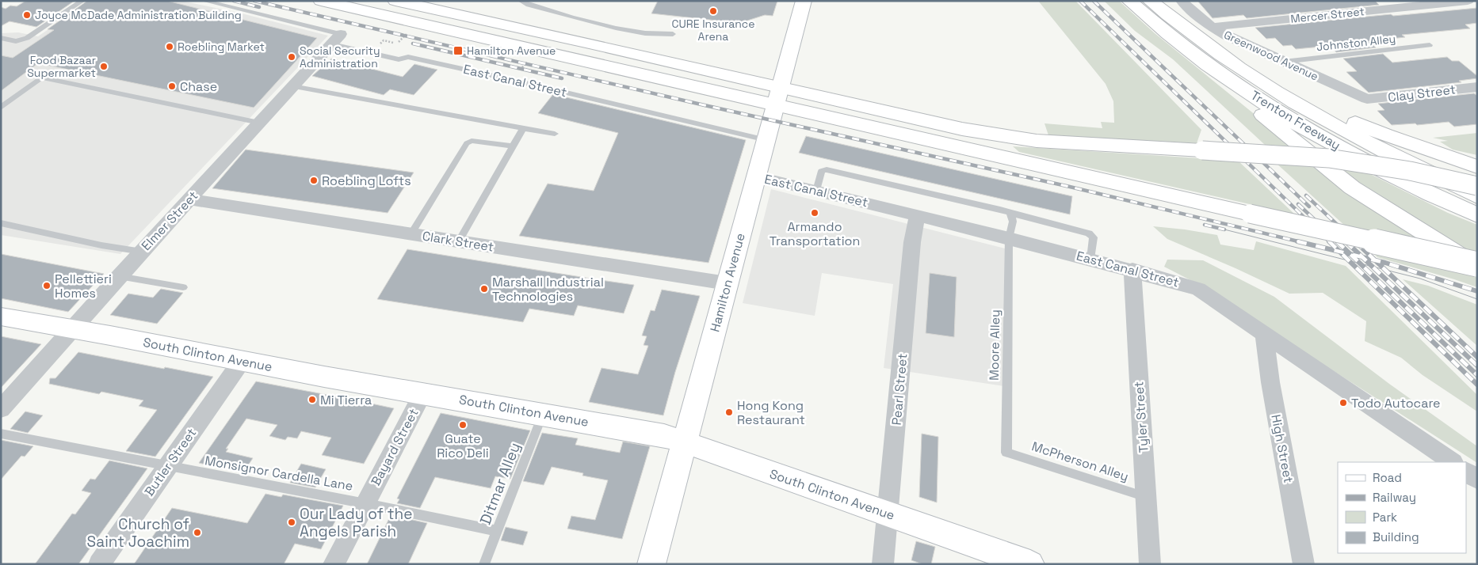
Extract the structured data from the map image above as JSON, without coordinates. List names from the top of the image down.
{
  "streets": {
    "main road": ["Trenton Freeway", "Hamilton Avenue", "South Clinton Avenue"],
    "street": [
      "Mercer Street",
      "Greenwood Avenue",
      "East Canal Street",
      "Clay Street",
      "Elmer Street",
      "Clark Street",
      "Pearl Street",
      "Tyler Street",
      "Bayard Street",
      "High Street",
      "Butler Street"
    ],
    "lane": [
      "Johnston Alley",
      "Moore Alley",
      "McPherson Alley",
      "Monsignor Cardella Lane",
      "Ditmar Alley"
    ]
  },
  "crossings": [
    ["Mercer Street", "Greenwood Avenue"],
    ["Johnston Alley", "Greenwood Avenue"],
    ["Greenwood Avenue", "Clay Street"],
    ["East Canal Street", "Elmer Street"],
    ["East Canal Street", "Hamilton Avenue"],
    ["East Canal Street", "Moore Alley"],
    ["East Canal Street", "Pearl Street"],
    ["East Canal Street", "Tyler Street"],
    ["East Canal Street", "High Street"],
    ["Elmer Street", "Clark Street"],
    ["Elmer Street", "South Clinton Avenue"],
    ["Clark Street", "Hamilton Avenue"],
    ["Hamilton Avenue", "South Clinton Avenue"],
    ["Moore Alley", "McPherson Alley"],
    ["South Clinton Avenue", "Pearl Street"],
    ["South Clinton Avenue", "Bayard Street"],
    ["South Clinton Avenue", "Butler Street"],
    ["South Clinton Avenue", "Ditmar Alley"],
    ["Tyler Street", "McPherson Alley"],
    ["Bayard Street", "Monsignor Cardella Lane"],
    ["Butler Street", "Monsignor Cardella Lane"],
    ["Monsignor Cardella Lane", "Ditmar Alley"]
  ],
  "places": {
    "other": [
      "CURE Insurance Arena",
      "Joyce McDade Administration Building",
      "Roebling Market",
      "Social Security Administration",
      "Food Bazaar Supermarket",
      "Chase",
      "Roebling Lofts",
      "Armando Transportation",
      "Pellettieri Homes",
      "Marshall Industrial Technologies",
      "Mi Tierra",
      "Todo Autocare",
      "Hong Kong Restaurant",
      "Guate Rico Deli",
      "Our Lady of the Angels Parish",
      "Church of Saint Joachim"
    ],
    "transit": ["Hamilton Avenue"]
  },
  "legend": [
    "Road",
    "Railway",
    "Park",
    "Building"
  ]
}
